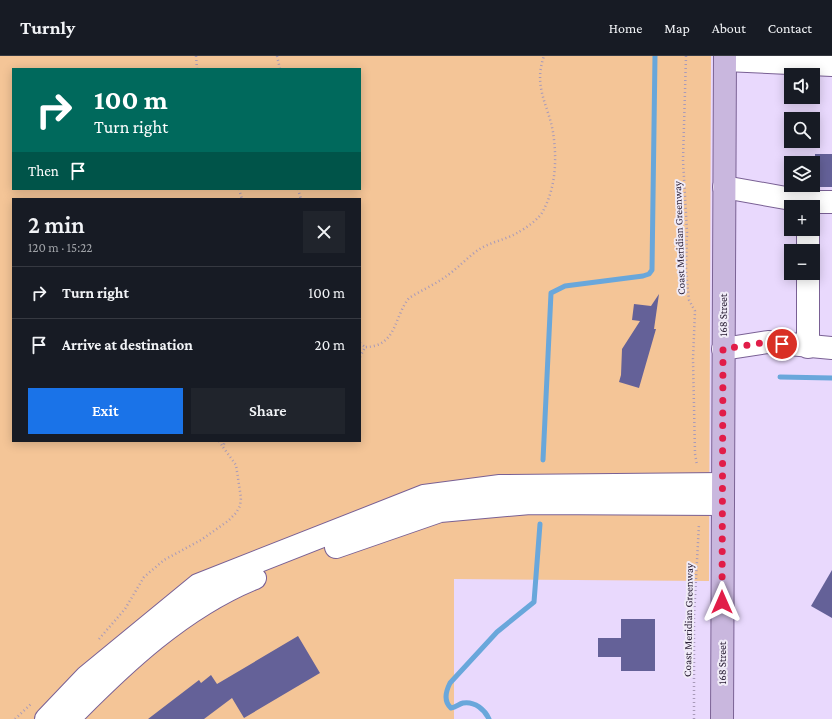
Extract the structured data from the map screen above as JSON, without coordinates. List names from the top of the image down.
{
  "streets": {
    "main road": ["168 Street"],
    "path": ["Coast Meridian Greenway"]
  },
  "page": {
    "header": "Turnly",
    "nav": [
      "Home",
      "Map",
      "About",
      "Contact"
    ],
    "map_buttons": ["+", "−"],
    "turn": ["100 m", "Turn right"],
    "then": "Then",
    "heading": ["2 min", "120 m · 15:22"],
    "list": [
      {
        "name": "Turn right",
        "value": "100 m"
      },
      {
        "name": "Arrive at destination",
        "value": "20 m"
      }
    ],
    "buttons": ["Exit", "Share"]
  }
}
